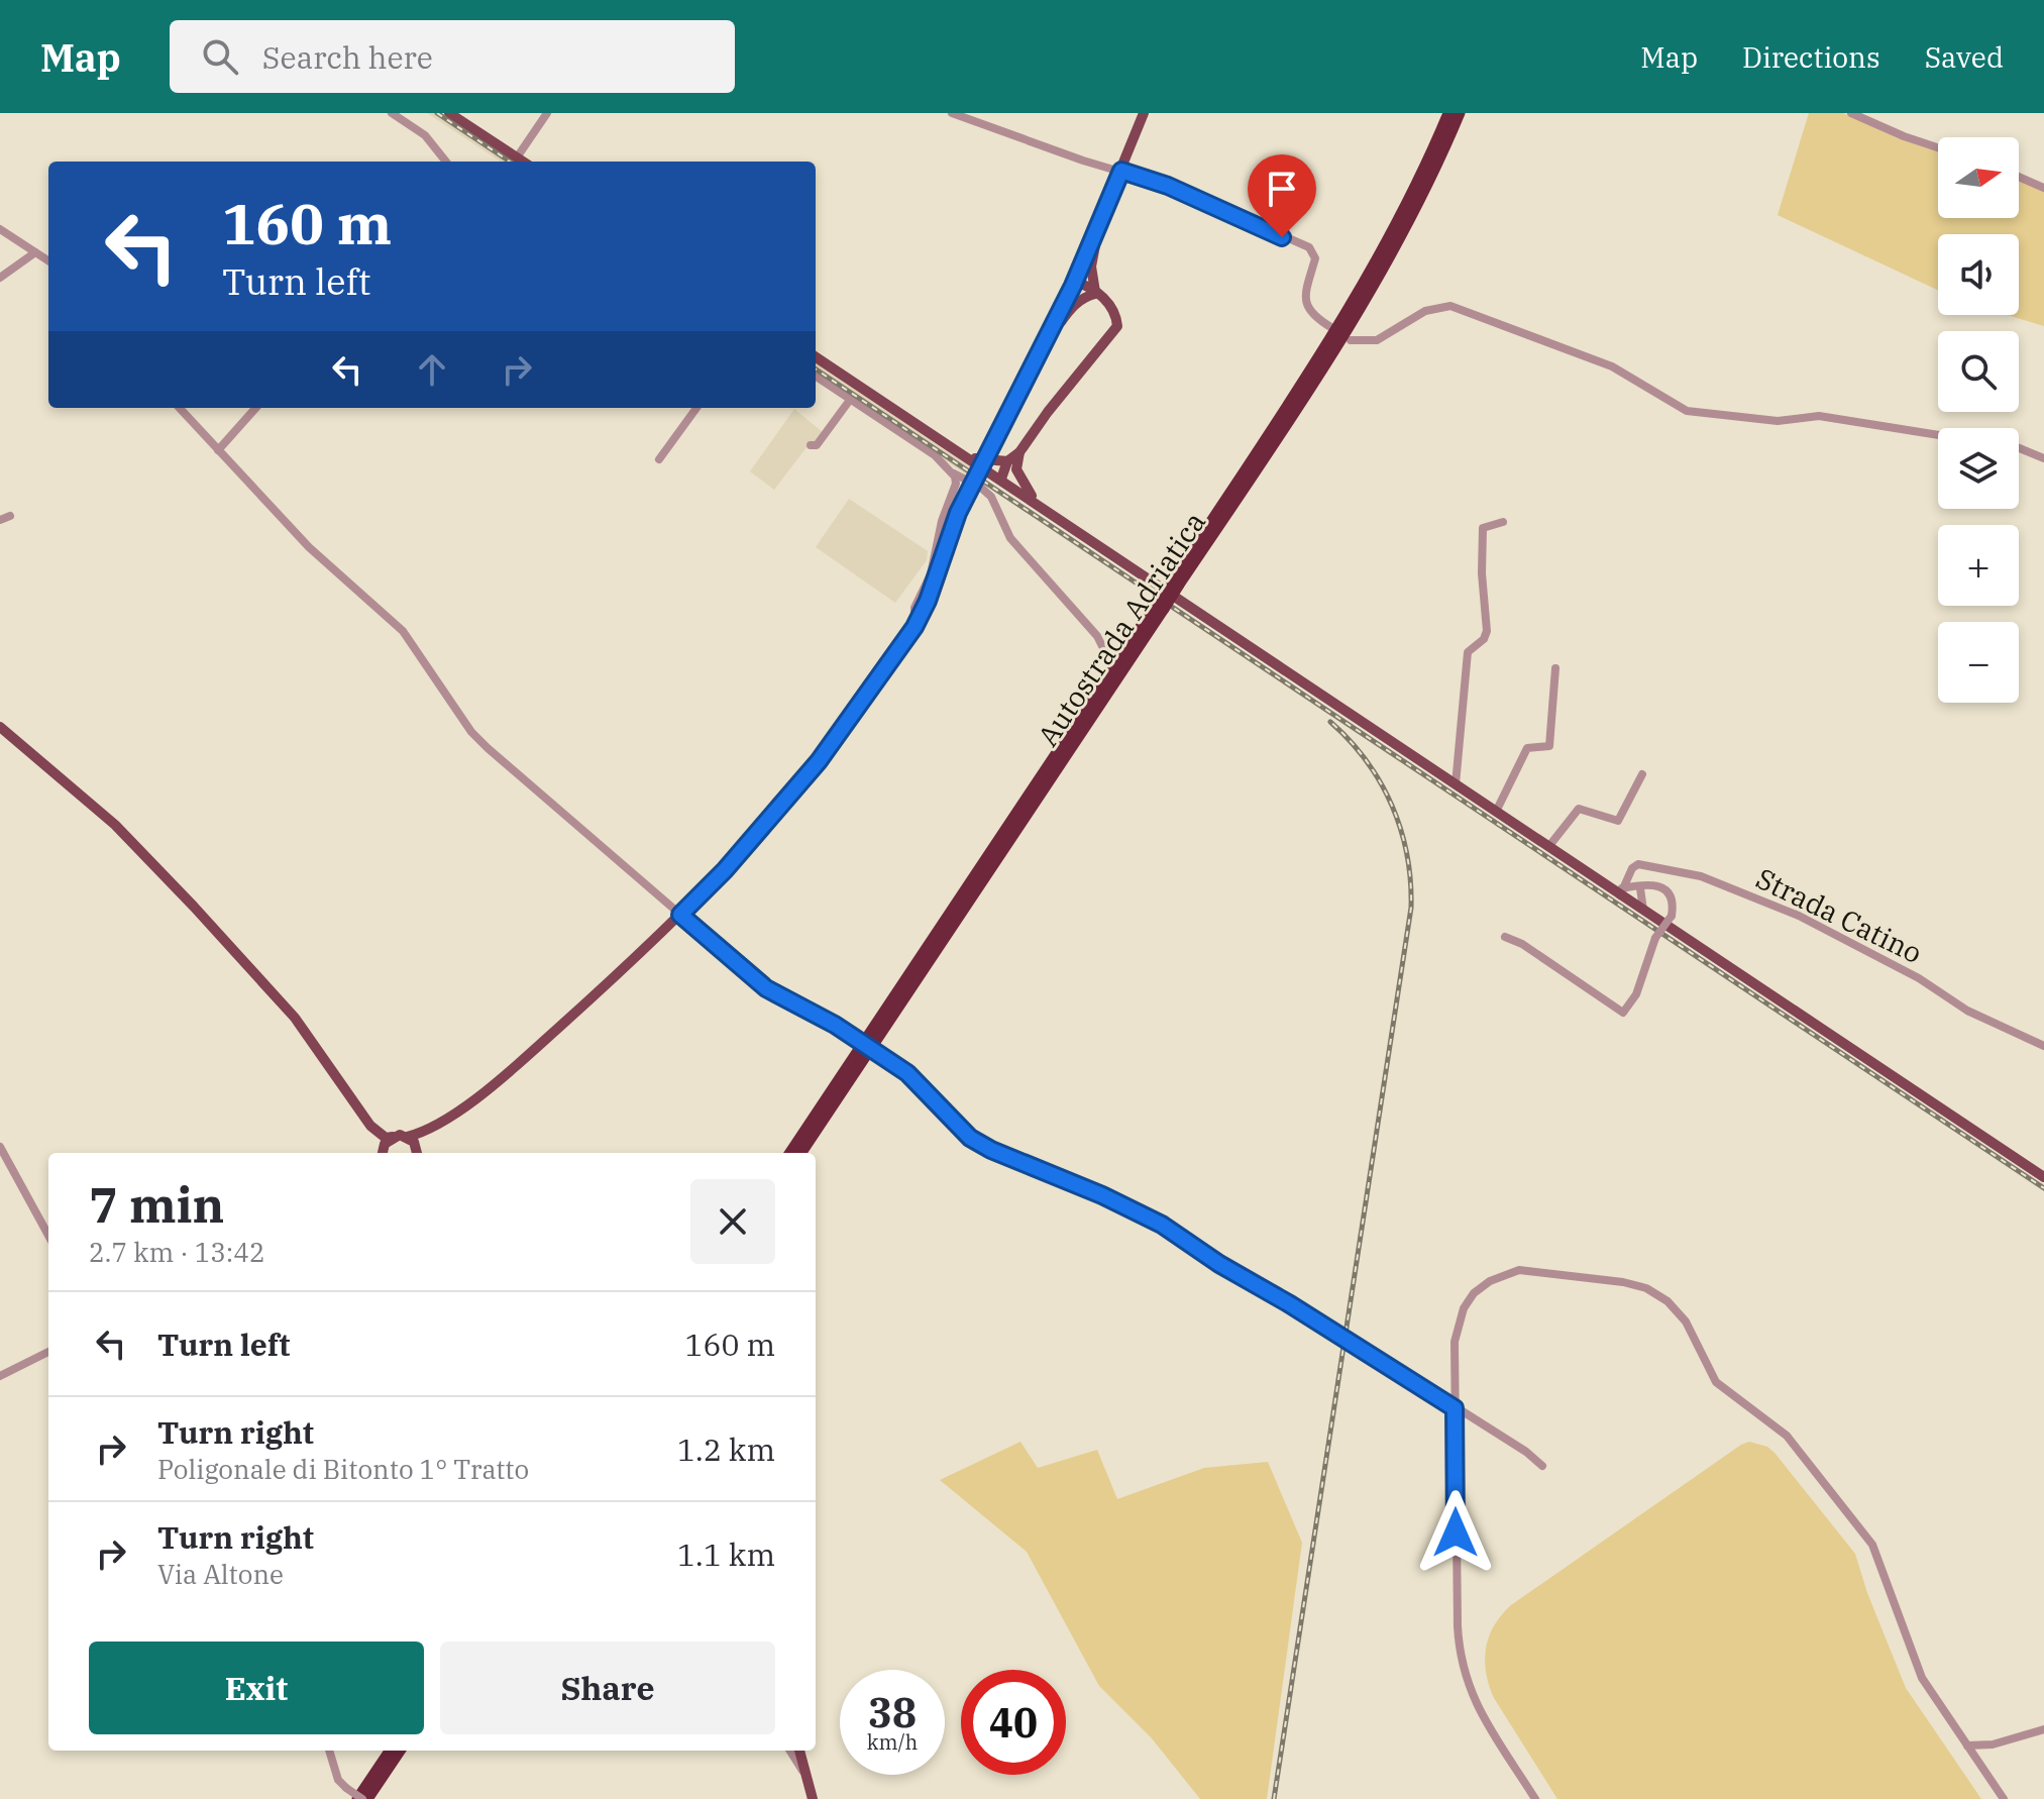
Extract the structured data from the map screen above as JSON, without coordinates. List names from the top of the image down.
{
  "streets": {
    "highway": ["Autostrada Adriatica"],
    "street": ["Strada Catino"]
  },
  "north": "right",
  "page": {
    "header": "Map",
    "search": "Search here",
    "nav": ["Map", "Directions", "Saved"],
    "map_buttons": ["+", "−"],
    "turn": ["160 m", "Turn left"],
    "heading": ["7 min", "2.7 km · 13:42"],
    "list": [
      {
        "name": "Turn left",
        "value": "160 m"
      },
      {
        "name": "Turn right",
        "note": "Poligonale di Bitonto 1° Tratto",
        "value": "1.2 km"
      },
      {
        "name": "Turn right",
        "note": "Via Altone",
        "value": "1.1 km"
      }
    ],
    "buttons": ["Exit", "Share"],
    "speed": "38 km/h",
    "limit": "40"
  }
}
